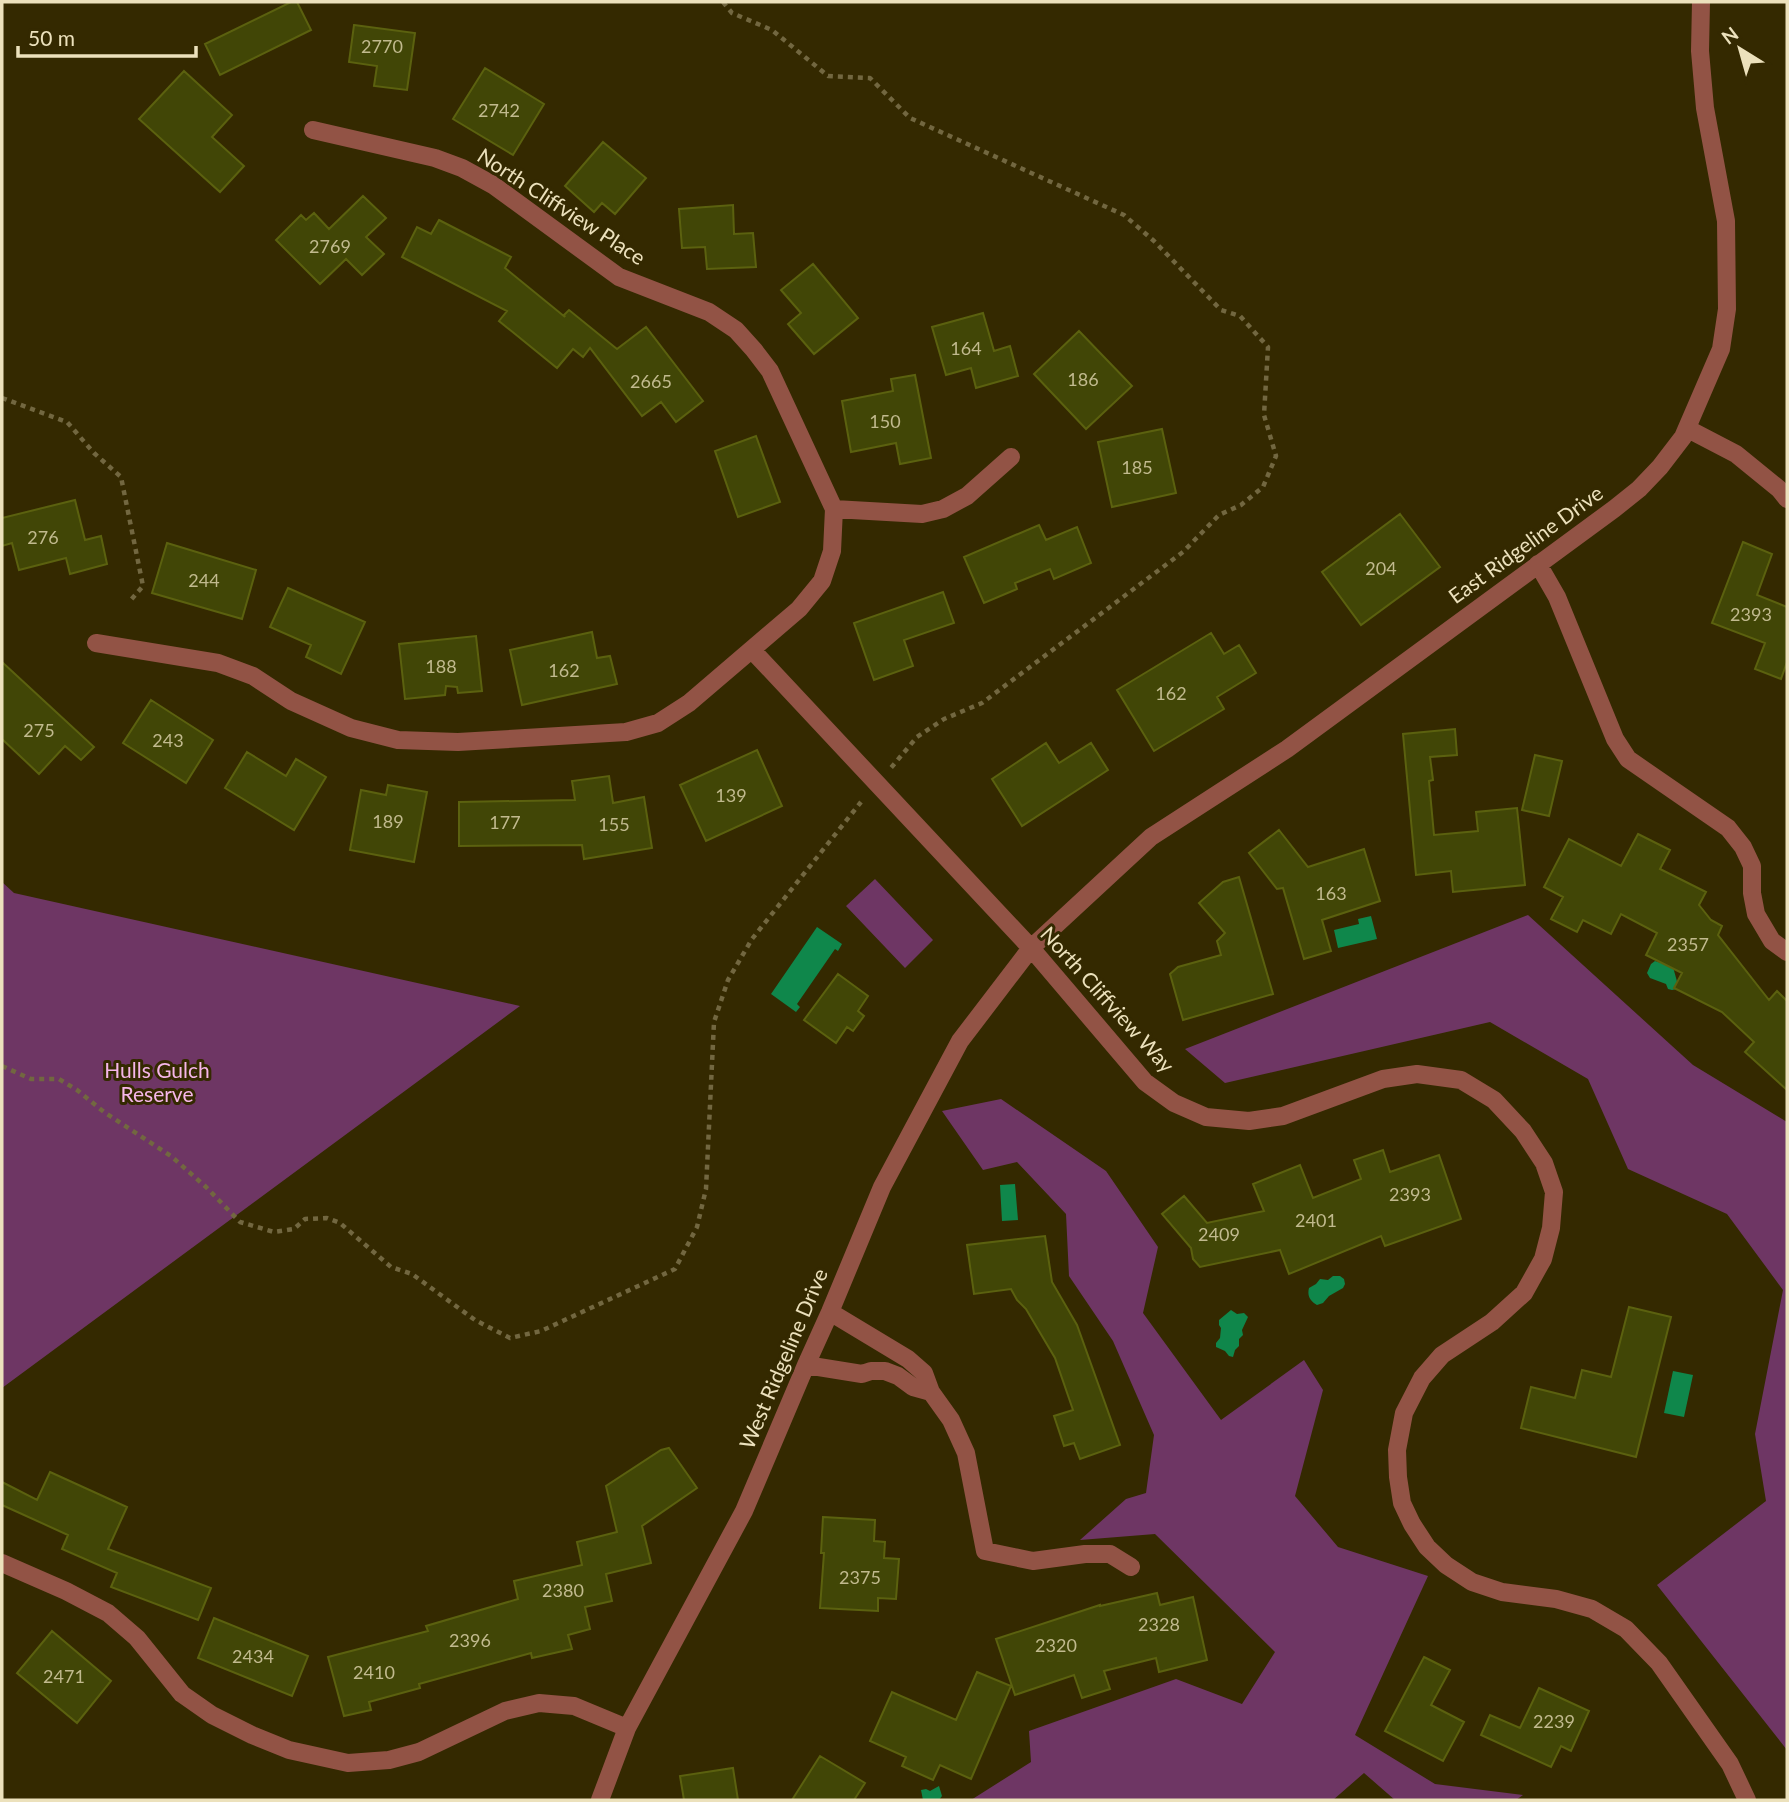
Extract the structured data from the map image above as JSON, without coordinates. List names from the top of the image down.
{
  "streets": {
    "street": [
      "North Cliffview Place",
      "East Ridgeline Drive",
      "North Cliffview Way",
      "West Ridgeline Drive"
    ]
  },
  "crossings": [
    ["North Cliffview Place", "North Cliffview Way"],
    ["East Ridgeline Drive", "North Cliffview Way"],
    ["East Ridgeline Drive", "West Ridgeline Drive"],
    ["North Cliffview Way", "West Ridgeline Drive"]
  ],
  "parks": ["Hulls Gulch Reserve"],
  "house_numbers": [
    "2770",
    "2742",
    "2769",
    "164",
    "186",
    "2665",
    "150",
    "185",
    "276",
    "204",
    "244",
    "2393",
    "188",
    "162",
    "162",
    "275",
    "243",
    "139",
    "189",
    "177",
    "155",
    "163",
    "2357",
    "2393",
    "2401",
    "2409",
    "2375",
    "2380",
    "2328",
    "2396",
    "2320",
    "2434",
    "2410",
    "2471",
    "2239"
  ],
  "scale_bar": "50 m",
  "north": "top left"
}
